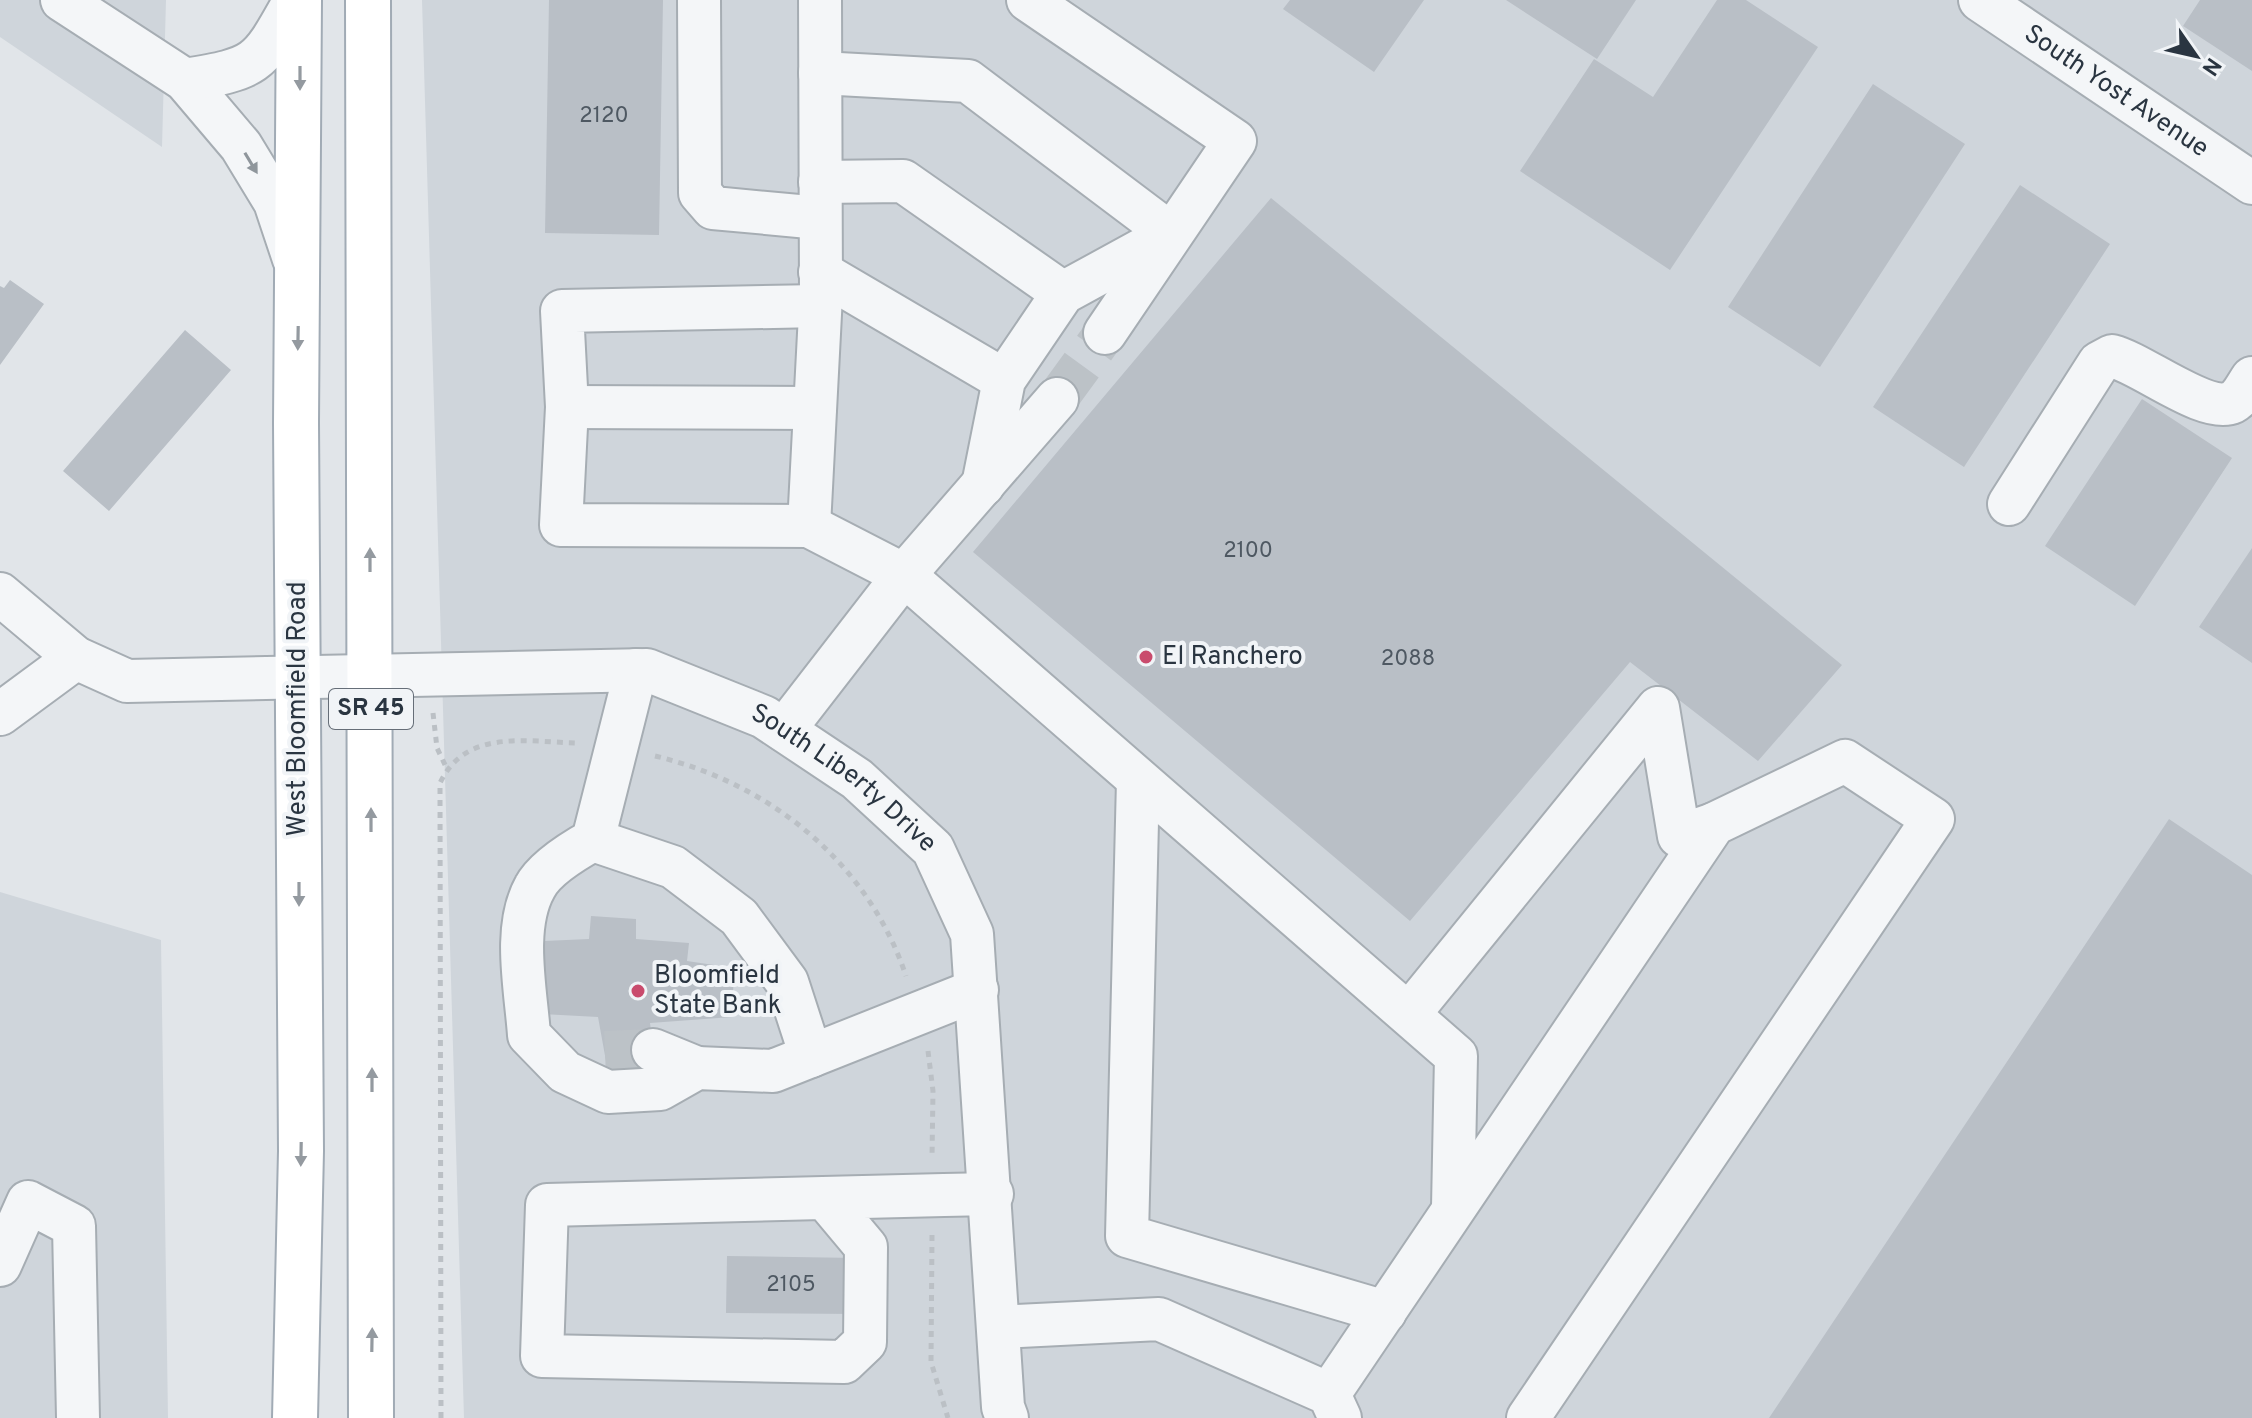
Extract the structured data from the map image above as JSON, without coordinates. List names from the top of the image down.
{
  "streets": {
    "main road": ["West Bloomfield Road", "SR 45"],
    "street": ["South Yost Avenue", "South Liberty Drive"]
  },
  "crossings": [
    ["West Bloomfield Road", "South Liberty Drive"],
    ["SR 45", "South Liberty Drive"]
  ],
  "places": ["El Ranchero", "Bloomfield State Bank"],
  "house_numbers": [
    "2120",
    "2100",
    "2088",
    "2105"
  ],
  "north": "bottom right"
}
